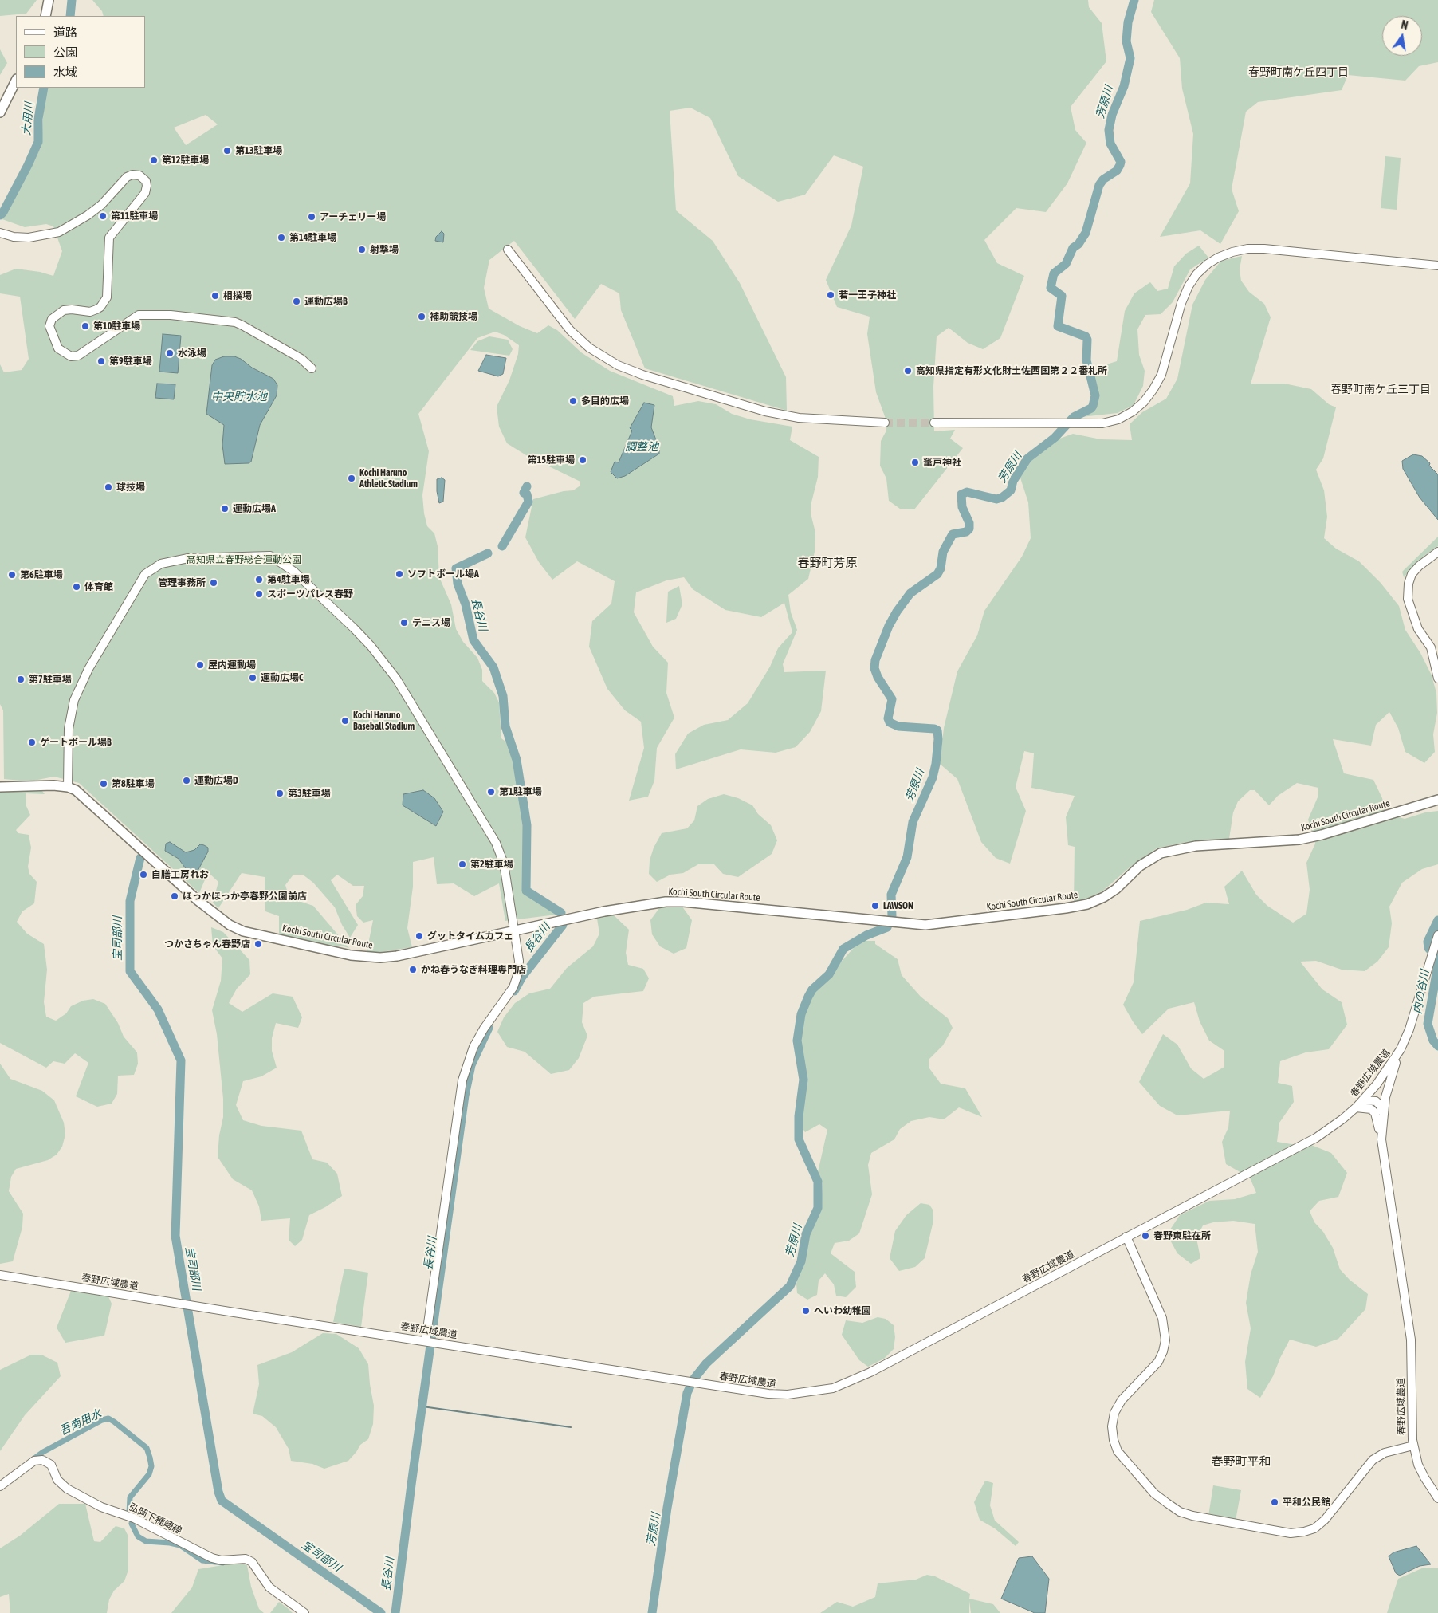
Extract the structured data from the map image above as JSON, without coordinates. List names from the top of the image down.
{
  "streets": {
    "main road": ["Kochi South Circular Route"],
    "street": ["春野広域農道", "弘岡下種崎線"]
  },
  "districts": [
    "春野町南ケ丘四丁目",
    "春野町南ケ丘三丁目",
    "春野町芳原",
    "春野町平和"
  ],
  "water": [
    "芳原川",
    "大用川",
    "中央貯水池",
    "調整池",
    "長谷川",
    "宝司部川",
    "内の谷川",
    "吾南用水"
  ],
  "parks": ["高知県立春野総合運動公園"],
  "places": [
    "第13駐車場",
    "第12駐車場",
    "第11駐車場",
    "アーチェリー場",
    "第14駐車場",
    "射撃場",
    "若一王子神社",
    "相撲場",
    "運動広場B",
    "補助競技場",
    "第10駐車場",
    "水泳場",
    "第9駐車場",
    "高知県指定有形文化財土佐西国第２２番札所",
    "多目的広場",
    "第15駐車場",
    "竃戸神社",
    "Kochi Haruno Athletic Stadium",
    "球技場",
    "運動広場A",
    "ソフトボール場A",
    "第6駐車場",
    "第4駐車場",
    "管理事務所",
    "体育館",
    "スポーツパレス春野",
    "テニス場",
    "屋内運動場",
    "運動広場C",
    "第7駐車場",
    "Kochi Haruno Baseball Stadium",
    "ゲートボール場B",
    "運動広場D",
    "第8駐車場",
    "第1駐車場",
    "第3駐車場",
    "第2駐車場",
    "自膳工房れお",
    "ほっかほっか亭春野公園前店",
    "LAWSON",
    "グットタイムカフェ",
    "つかさちゃん春野店",
    "かね春うなぎ料理専門店",
    "春野東駐在所",
    "へいわ幼稚園",
    "平和公民館"
  ],
  "legend": ["道路", "公園", "水域"],
  "north": "top"
}
